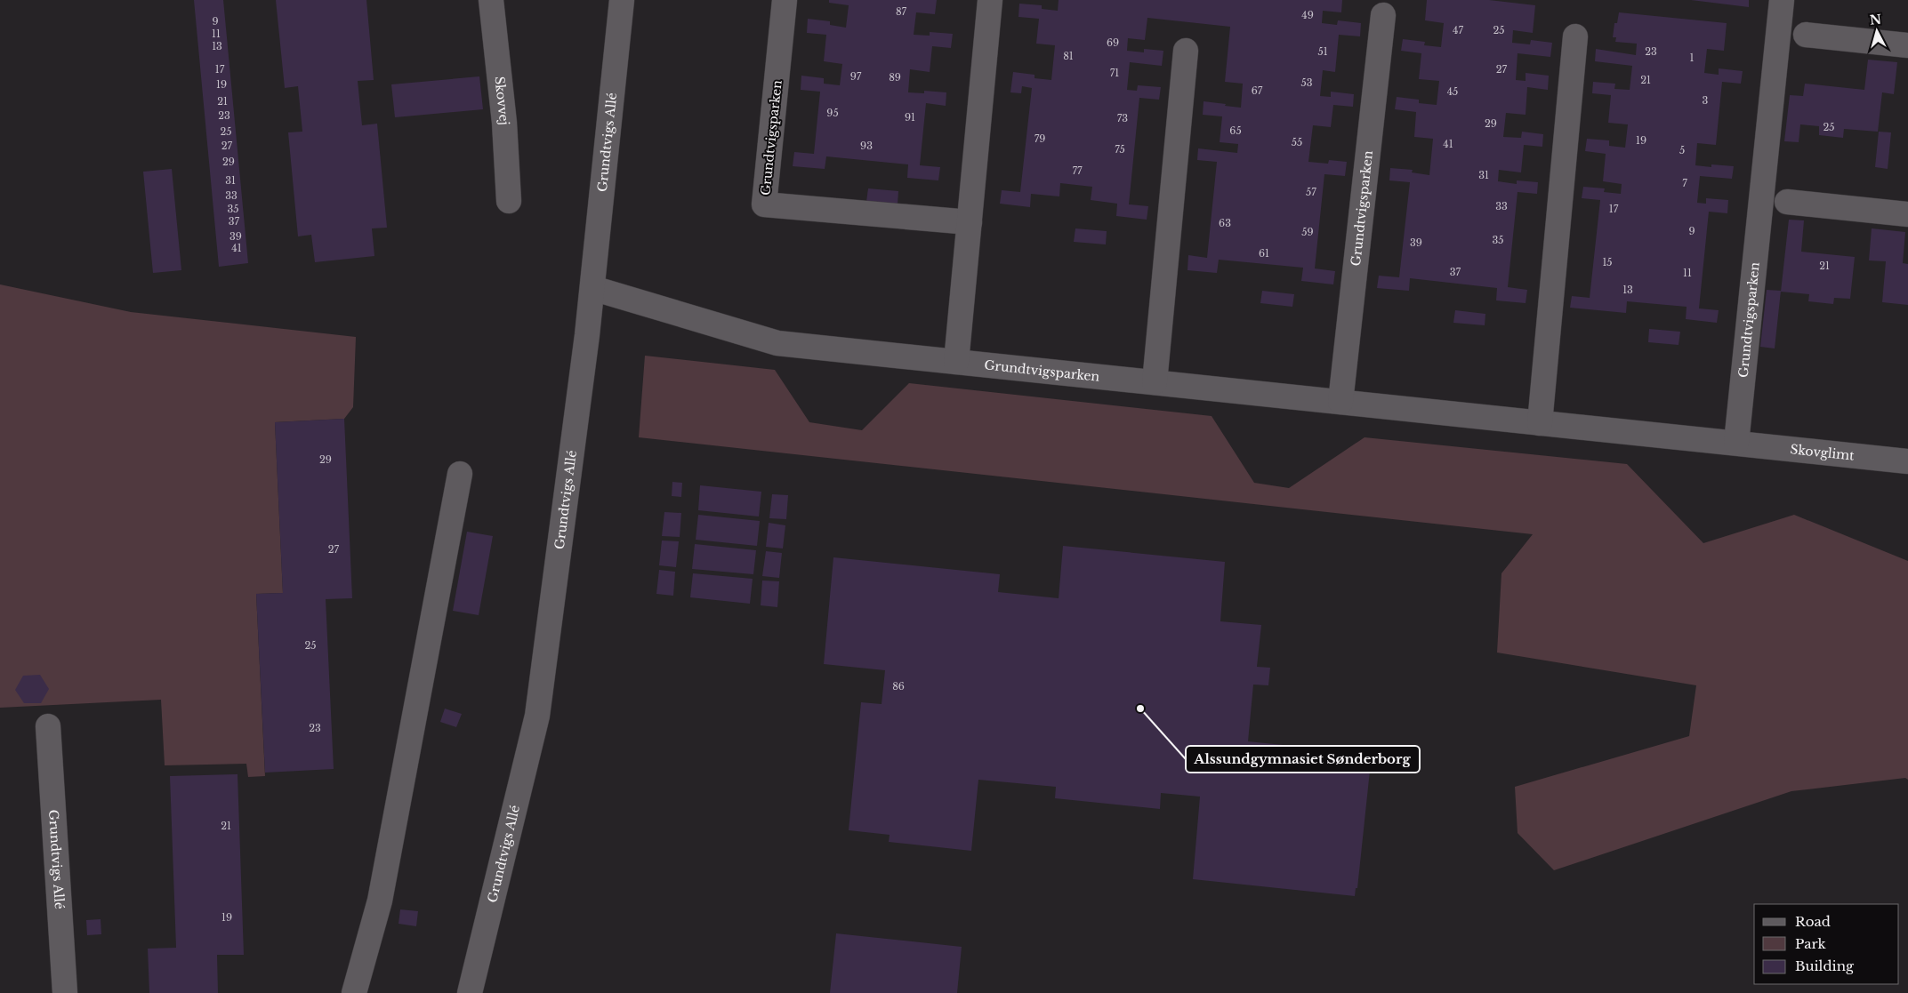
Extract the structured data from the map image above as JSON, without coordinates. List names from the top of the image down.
{
  "streets": {
    "street": [
      "Skovvej",
      "Grundtvigsparken",
      "Grundtvigs Allé",
      "Skovglimt"
    ]
  },
  "crossings": [
    ["Grundtvigsparken", "Grundtvigs Allé"],
    ["Grundtvigsparken", "Skovglimt"]
  ],
  "places": ["Alssundgymnasiet Sønderborg"],
  "house_numbers": [
    "87",
    "49",
    "9",
    "47",
    "25",
    "11",
    "69",
    "13",
    "51",
    "23",
    "81",
    "1",
    "17",
    "27",
    "71",
    "97",
    "89",
    "21",
    "53",
    "19",
    "67",
    "45",
    "3",
    "21",
    "95",
    "23",
    "91",
    "73",
    "29",
    "25",
    "65",
    "25",
    "79",
    "19",
    "55",
    "41",
    "27",
    "93",
    "75",
    "5",
    "29",
    "77",
    "31",
    "31",
    "7",
    "57",
    "33",
    "33",
    "35",
    "17",
    "37",
    "63",
    "9",
    "59",
    "39",
    "35",
    "39",
    "41",
    "61",
    "15",
    "21",
    "37",
    "11",
    "13",
    "29",
    "27",
    "25",
    "86",
    "23",
    "21",
    "19"
  ],
  "legend": ["Road", "Park", "Building"],
  "north": "top"
}
